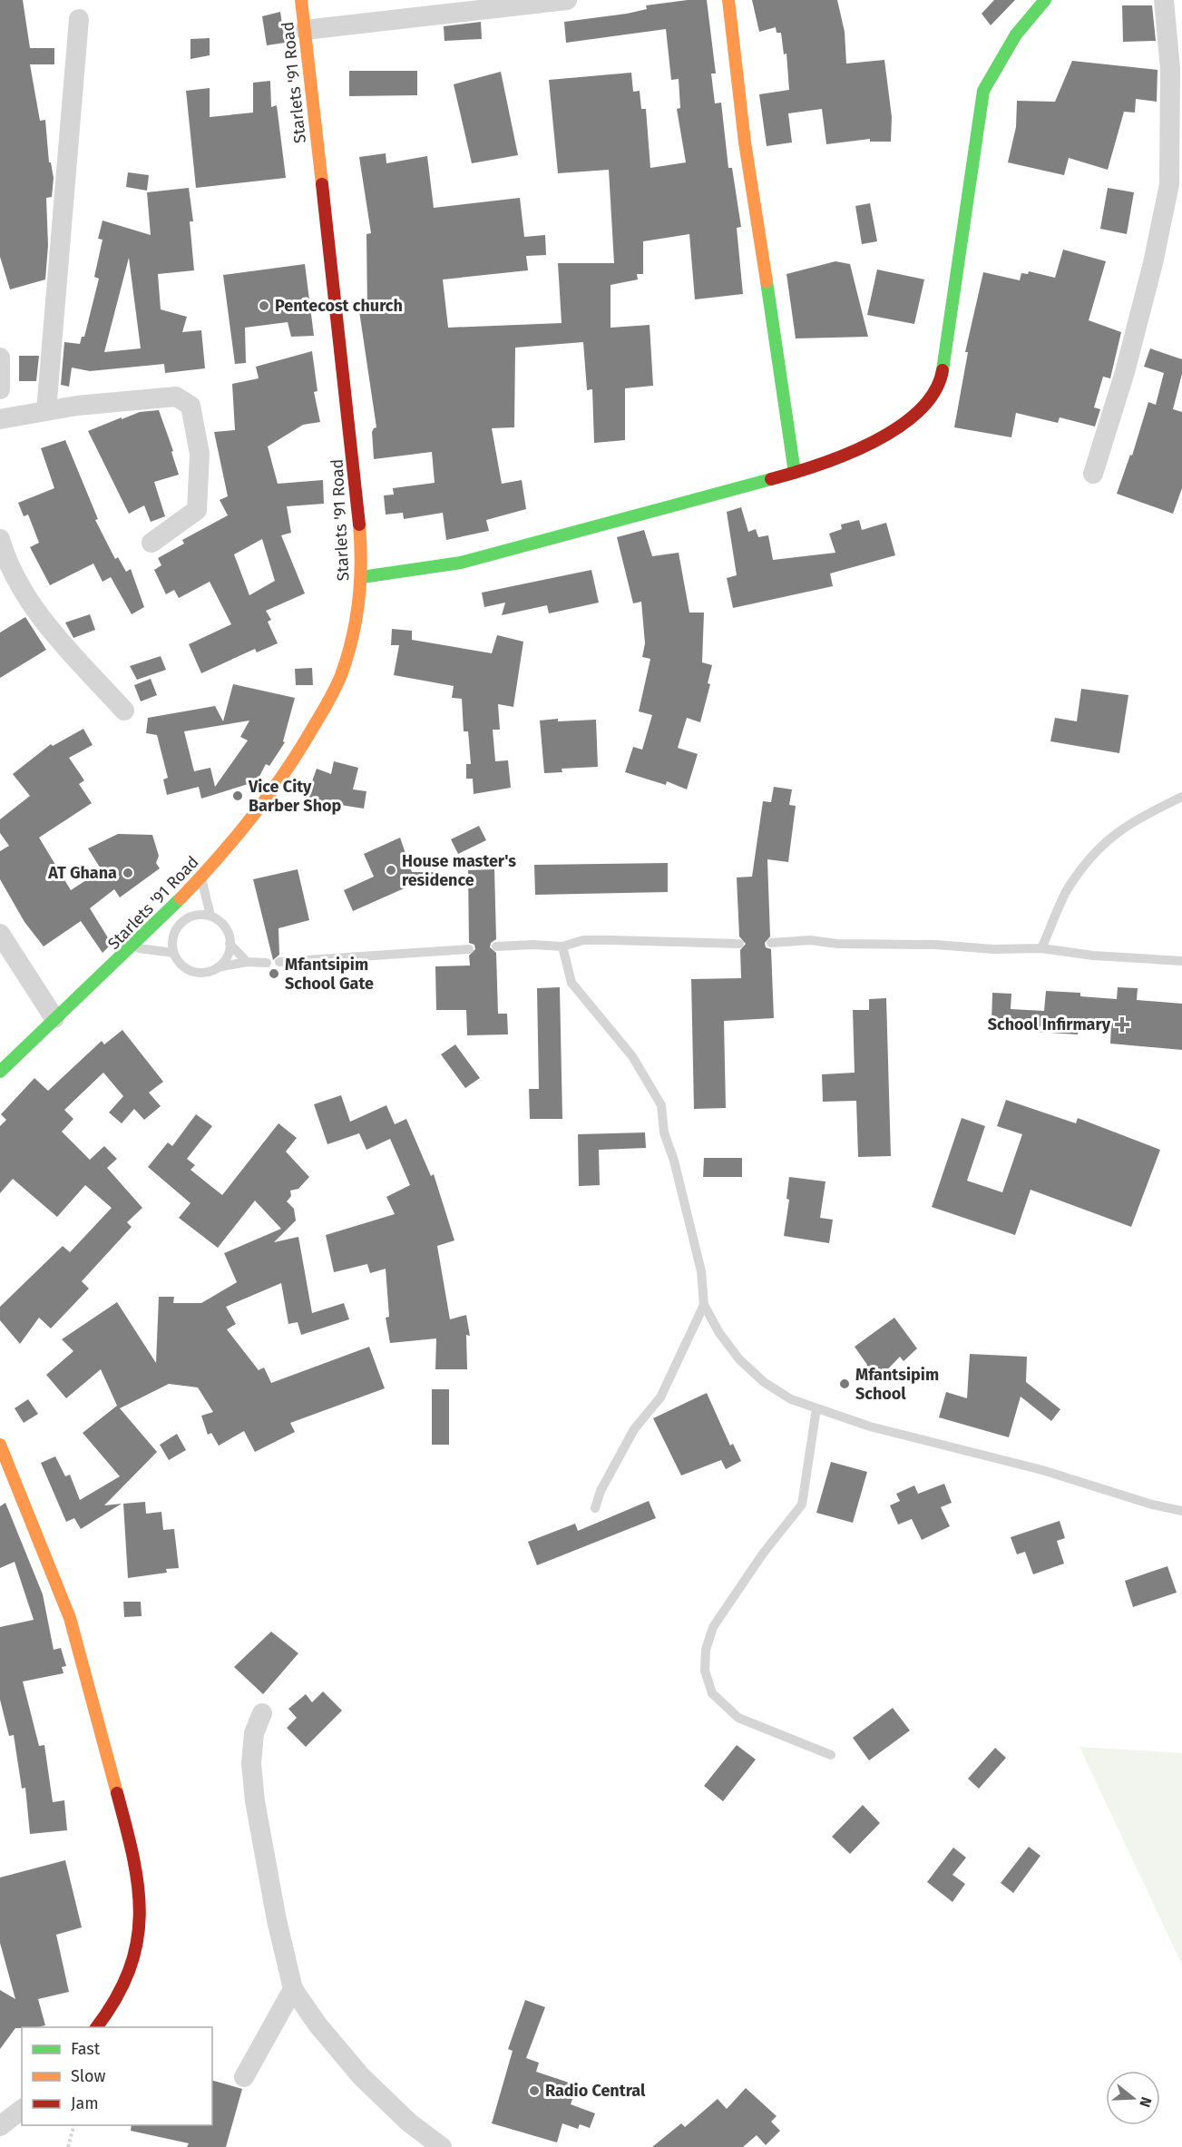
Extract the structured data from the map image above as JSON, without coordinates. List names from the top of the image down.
{
  "streets": {
    "street": ["Starlets '91 Road"]
  },
  "places": {
    "other": [
      "Pentecost church",
      "Vice City Barber Shop",
      "House master's residence",
      "AT Ghana",
      "Mfantsipim School Gate",
      "Mfantsipim School",
      "Radio Central"
    ],
    "health": ["School Infirmary"]
  },
  "legend": ["Fast", "Slow", "Jam"],
  "north": "right"
}
